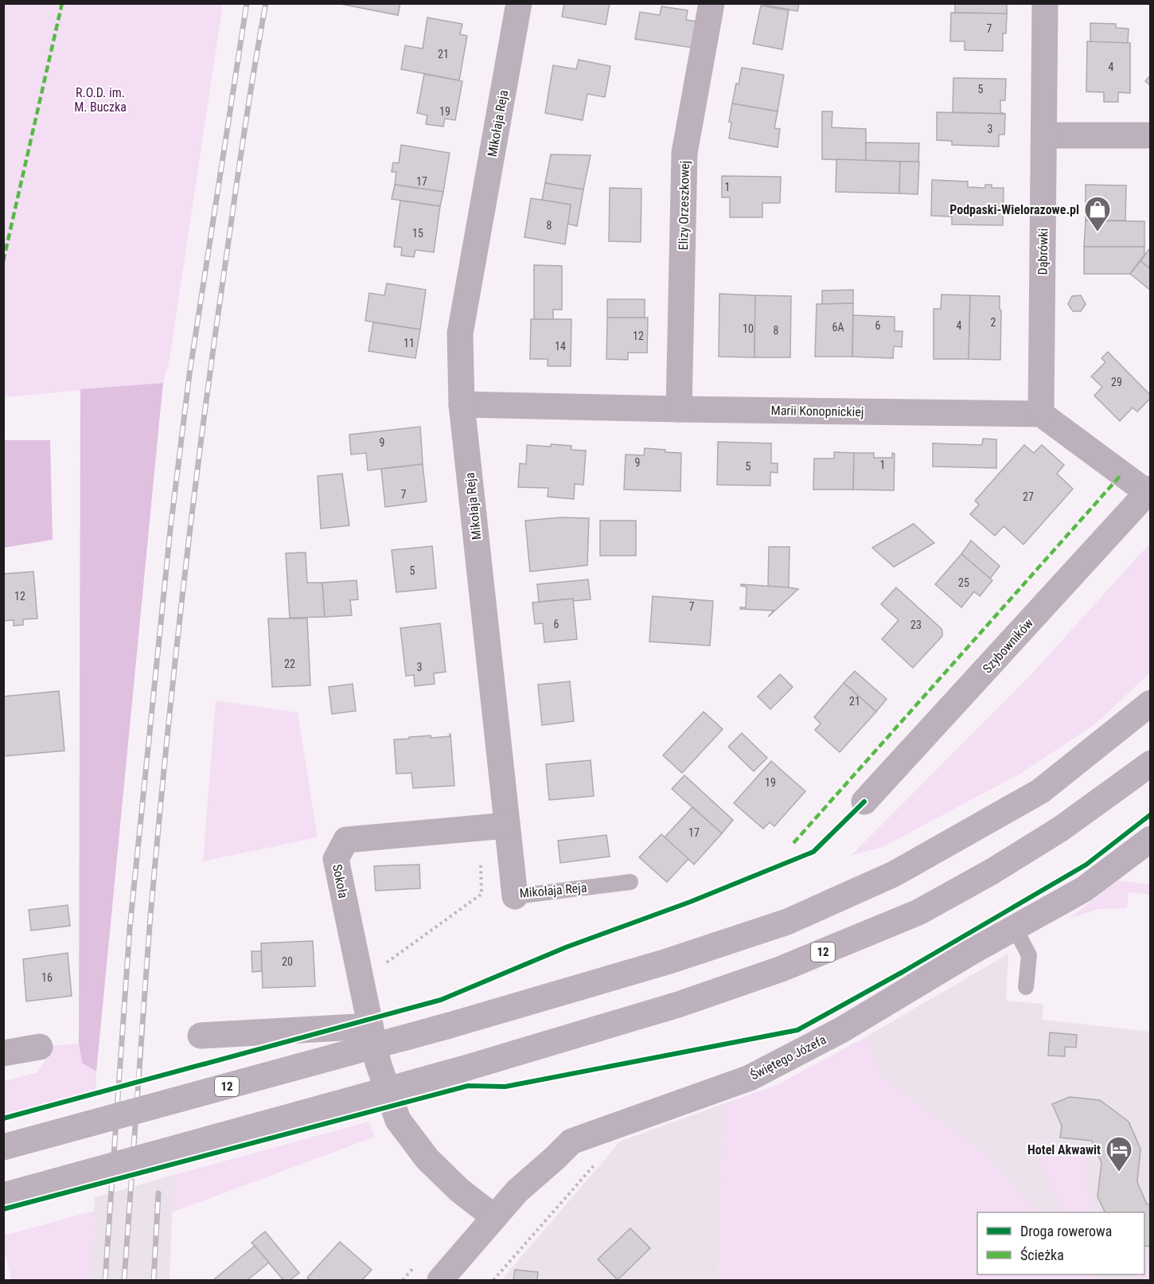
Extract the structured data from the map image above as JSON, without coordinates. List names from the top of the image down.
{
  "streets": {
    "main road": ["12"],
    "street": [
      "Mikołaja Reja",
      "Elizy Orzeszkowej",
      "Dąbrówki",
      "Marii Konopnickiej",
      "Szybowników",
      "Sokoła",
      "Świętego Józefa"
    ]
  },
  "crossings": [
    ["Mikołaja Reja", "Marii Konopnickiej"],
    ["Mikołaja Reja", "Sokoła"],
    ["Elizy Orzeszkowej", "Marii Konopnickiej"],
    ["Dąbrówki", "Marii Konopnickiej"],
    ["Sokoła", "Świętego Józefa"]
  ],
  "parks": ["R.O.D. im. M. Buczka"],
  "places": {
    "shop": ["Podpaski-Wielorazowe.pl"],
    "hotel": ["Hotel Akwawit"]
  },
  "house_numbers": [
    "7",
    "21",
    "4",
    "5",
    "19",
    "3",
    "17",
    "1",
    "8",
    "15",
    "2",
    "6",
    "4",
    "6A",
    "10",
    "8",
    "12",
    "11",
    "14",
    "29",
    "9",
    "9",
    "1",
    "5",
    "7",
    "27",
    "5",
    "25",
    "12",
    "7",
    "6",
    "23",
    "22",
    "3",
    "21",
    "19",
    "17",
    "20",
    "16"
  ],
  "legend": ["Droga rowerowa", "Ścieżka"]
}
